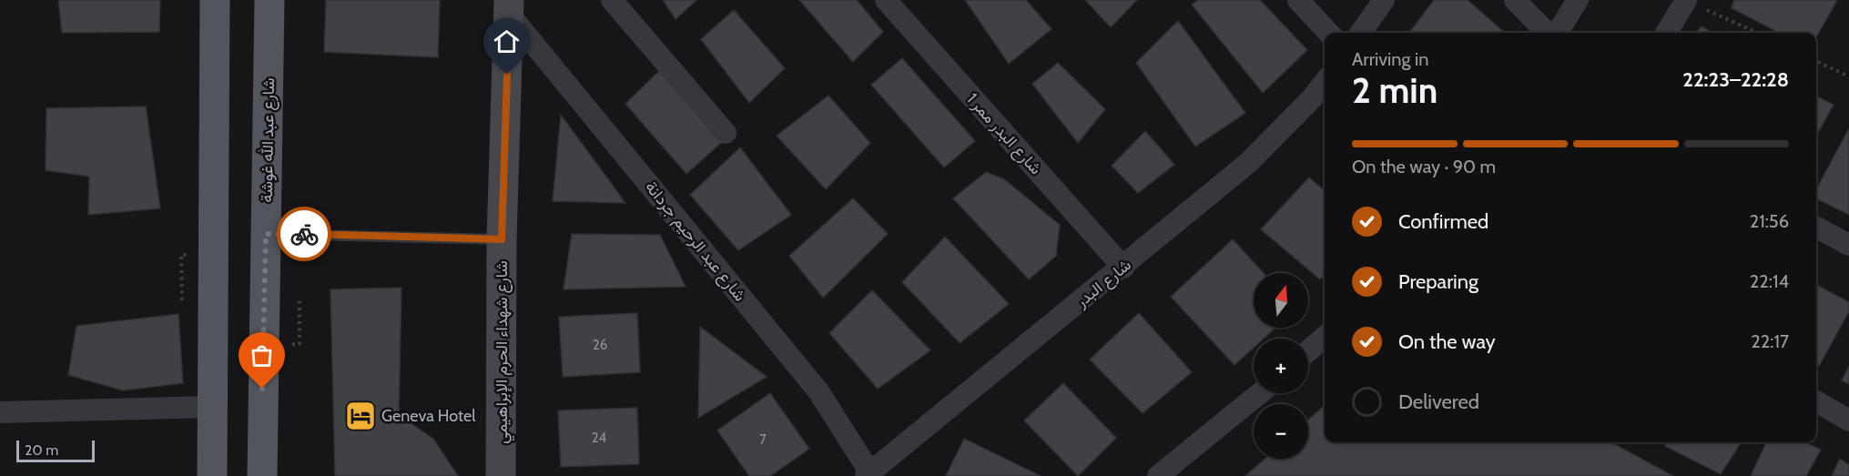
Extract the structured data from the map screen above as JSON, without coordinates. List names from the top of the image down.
{
  "streets": {
    "main road": ["شارع عبد الله غوشة"],
    "street": [
      "شارع البدر ممر 1",
      "شارع عبد الرحيم جردانة",
      "شارع البدر",
      "شارع شهداء الحرم الإبراهيمي"
    ]
  },
  "crossings": [
    ["شارع البدر ممر 1", "شارع البدر"],
    ["شارع عبد الرحيم جردانة", "شارع البدر"],
    ["شارع عبد الرحيم جردانة", "شارع شهداء الحرم الإبراهيمي"]
  ],
  "places": {
    "hotel": ["Geneva Hotel"]
  },
  "house_numbers": ["26", "24", "7"],
  "scale_bar": "20 m",
  "north": "top",
  "page": {
    "heading": ["2 min", "Arriving in", "22:23–22:28"],
    "bar": "On the way · 90 m",
    "list": [
      ["Confirmed", "21:56"],
      ["Preparing", "22:14"],
      ["On the way", "22:17"],
      "Delivered"
    ],
    "map_buttons": ["+", "−"],
    "scale": "20 m"
  }
}
